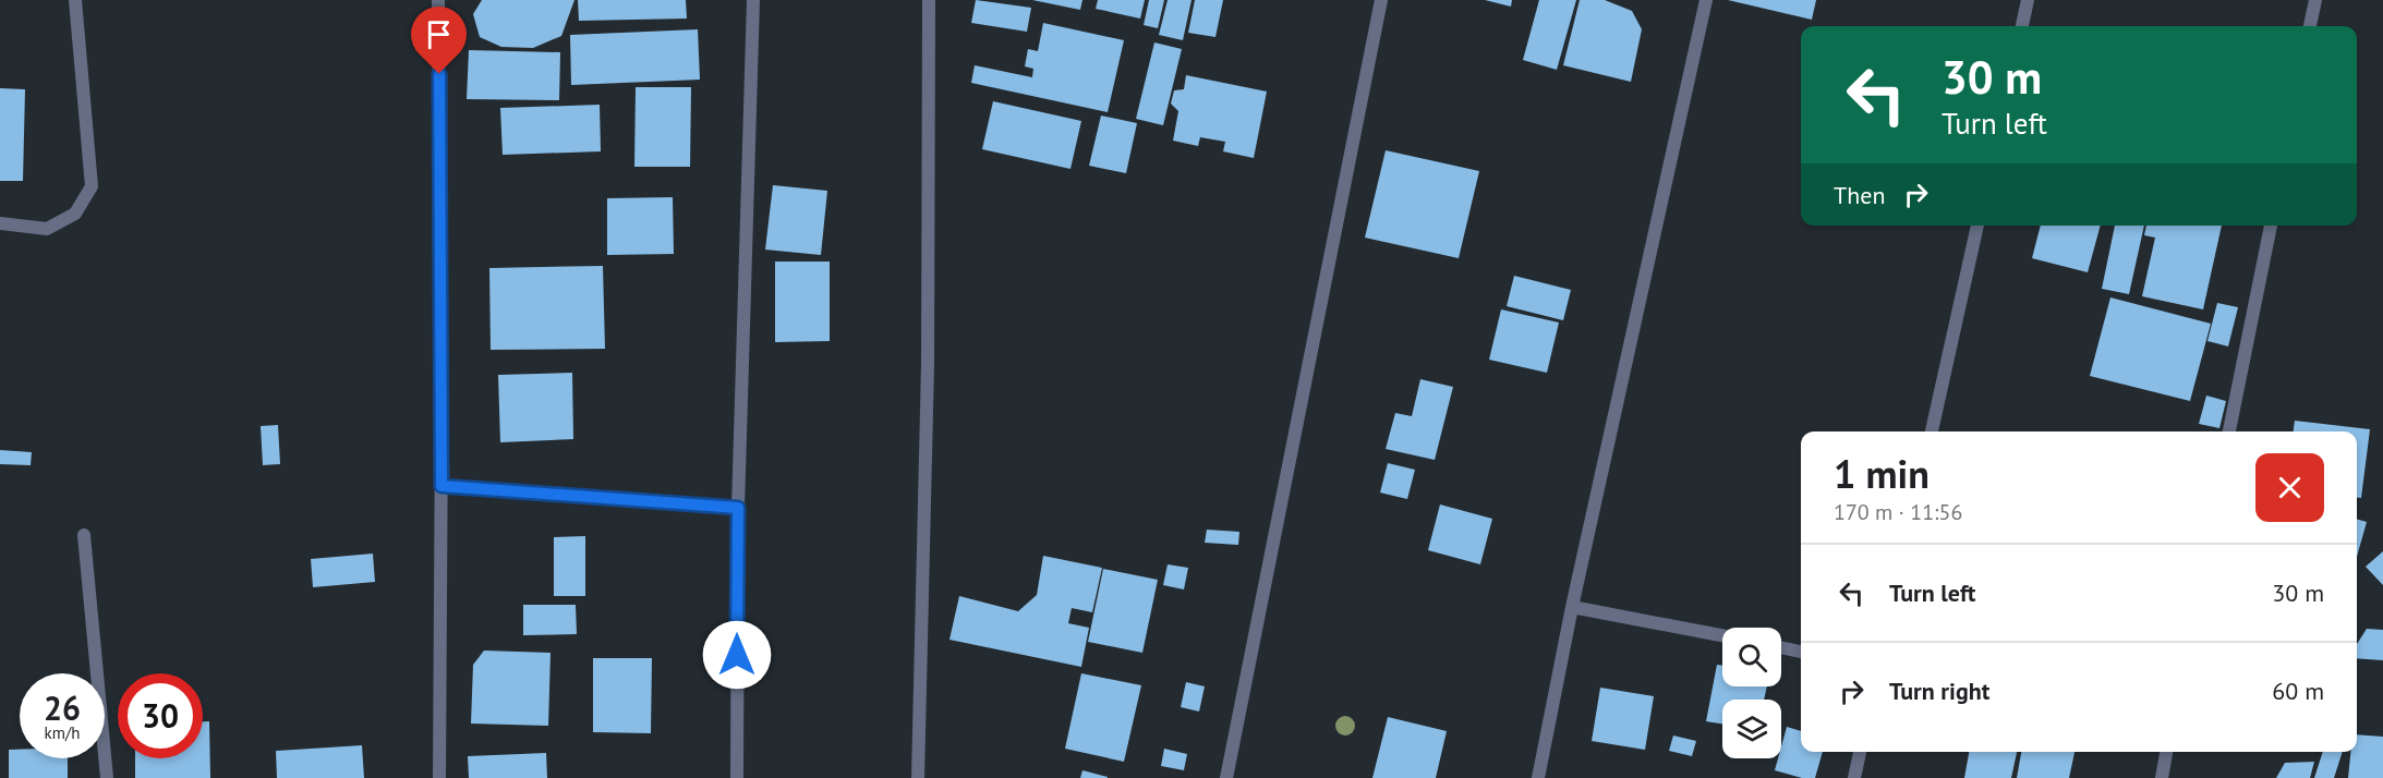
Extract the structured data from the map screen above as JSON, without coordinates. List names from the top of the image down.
{
  "page": {
    "turn": ["30 m", "Turn left"],
    "then": "Then",
    "heading": ["1 min", "170 m · 11:56"],
    "list": [
      {
        "name": "Turn left",
        "value": "30 m"
      },
      {
        "name": "Turn right",
        "value": "60 m"
      }
    ],
    "speed": "26 km/h",
    "limit": "30"
  }
}
